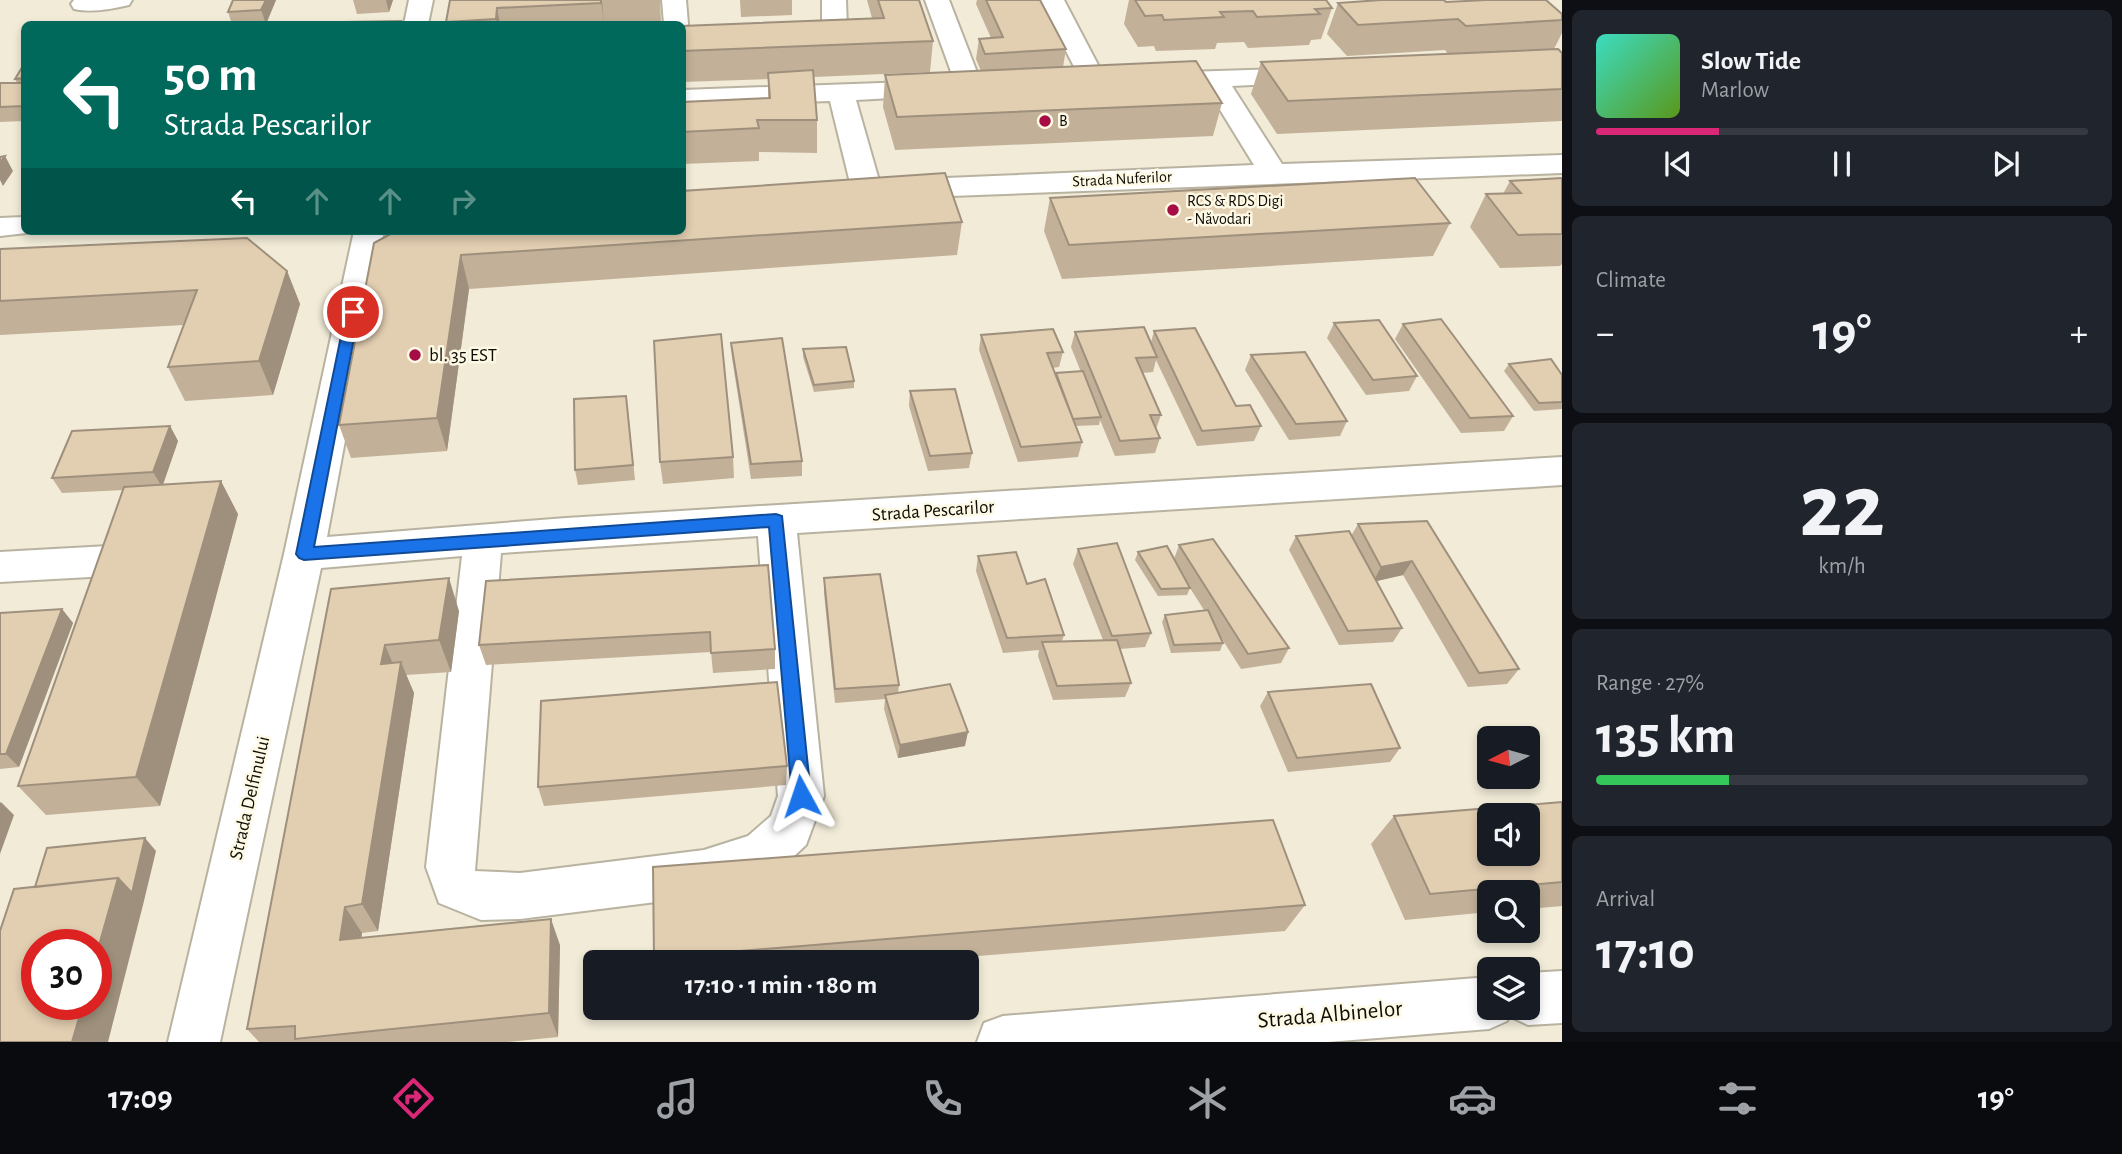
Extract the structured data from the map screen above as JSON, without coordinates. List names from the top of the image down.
{
  "streets": {
    "street": [
      "Strada Nuferilor",
      "Strada Pescarilor",
      "Strada Delfinului",
      "Strada Albinelor"
    ]
  },
  "crossings": [
    ["Strada Pescarilor", "Strada Delfinului"]
  ],
  "places": ["B", "RCS & RDS Digi - Năvodari", "bl. 35 EST"],
  "north": "left",
  "page": {
    "turn": ["50 m", "Strada Pescarilor"],
    "song": ["Slow Tide", "Marlow"],
    "tile": [
      "Climate",
      ["22", "km/h"],
      ["Range · 27%", "135 km"],
      ["Arrival", "17:10"]
    ],
    "heat": ["−", "19°", "+"],
    "limit": "30",
    "trip": "17:10 · 1 min · 180 m",
    "tabs": ["17:09", "19°"]
  }
}
